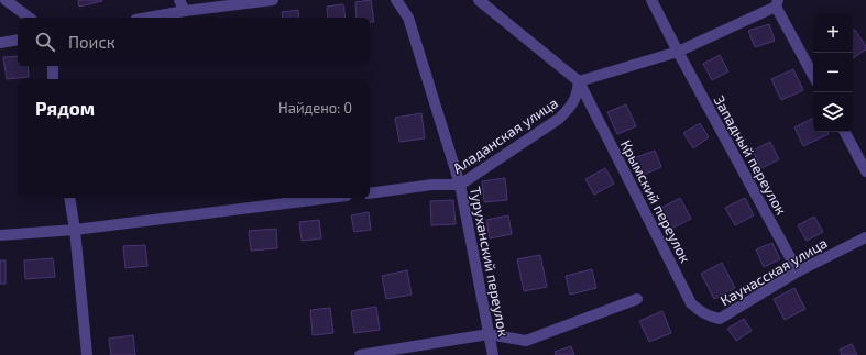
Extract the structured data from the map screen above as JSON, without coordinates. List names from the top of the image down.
{
  "streets": {
    "street": [
      "Аладанская улица",
      "Западный переулок",
      "Крымский переулок",
      "Туруханский переулок",
      "Каунасская улица"
    ]
  },
  "crossings": [
    ["Аладанская улица", "Крымский переулок"],
    ["Аладанская улица", "Туруханский переулок"],
    ["Западный переулок", "Каунасская улица"],
    ["Крымский переулок", "Каунасская улица"]
  ],
  "page": {
    "map_buttons": ["+", "−"],
    "search": "Поиск",
    "heading": ["Рядом", "Найдено: 0"]
  }
}
